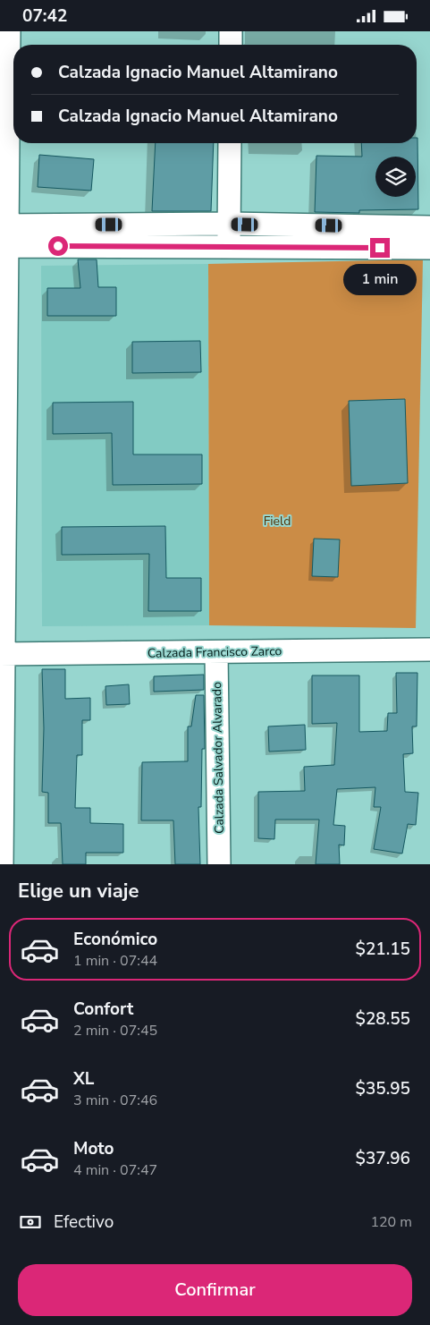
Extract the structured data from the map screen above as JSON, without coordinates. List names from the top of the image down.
{
  "streets": {
    "street": ["Calzada Francisco Zarco", "Calzada Salvador Alvarado"]
  },
  "crossings": [
    ["Calzada Francisco Zarco", "Calzada Salvador Alvarado"]
  ],
  "parks": ["Field"],
  "page": {
    "status": "07:42",
    "banner": ["Calzada Ignacio Manuel Altamirano", "Calzada Ignacio Manuel Altamirano"],
    "bubble": "1 min",
    "heading": "Elige un viaje",
    "list": [
      {
        "name": "Económico",
        "note": "1 min · 07:44",
        "value": "$21.15"
      },
      {
        "name": "Confort",
        "note": "2 min · 07:45",
        "value": "$28.55"
      },
      {
        "name": "XL",
        "note": "3 min · 07:46",
        "value": "$35.95"
      },
      {
        "name": "Moto",
        "note": "4 min · 07:47",
        "value": "$37.96"
      }
    ],
    "pay": ["Efectivo", "120 m"],
    "buttons": "Confirmar"
  }
}
